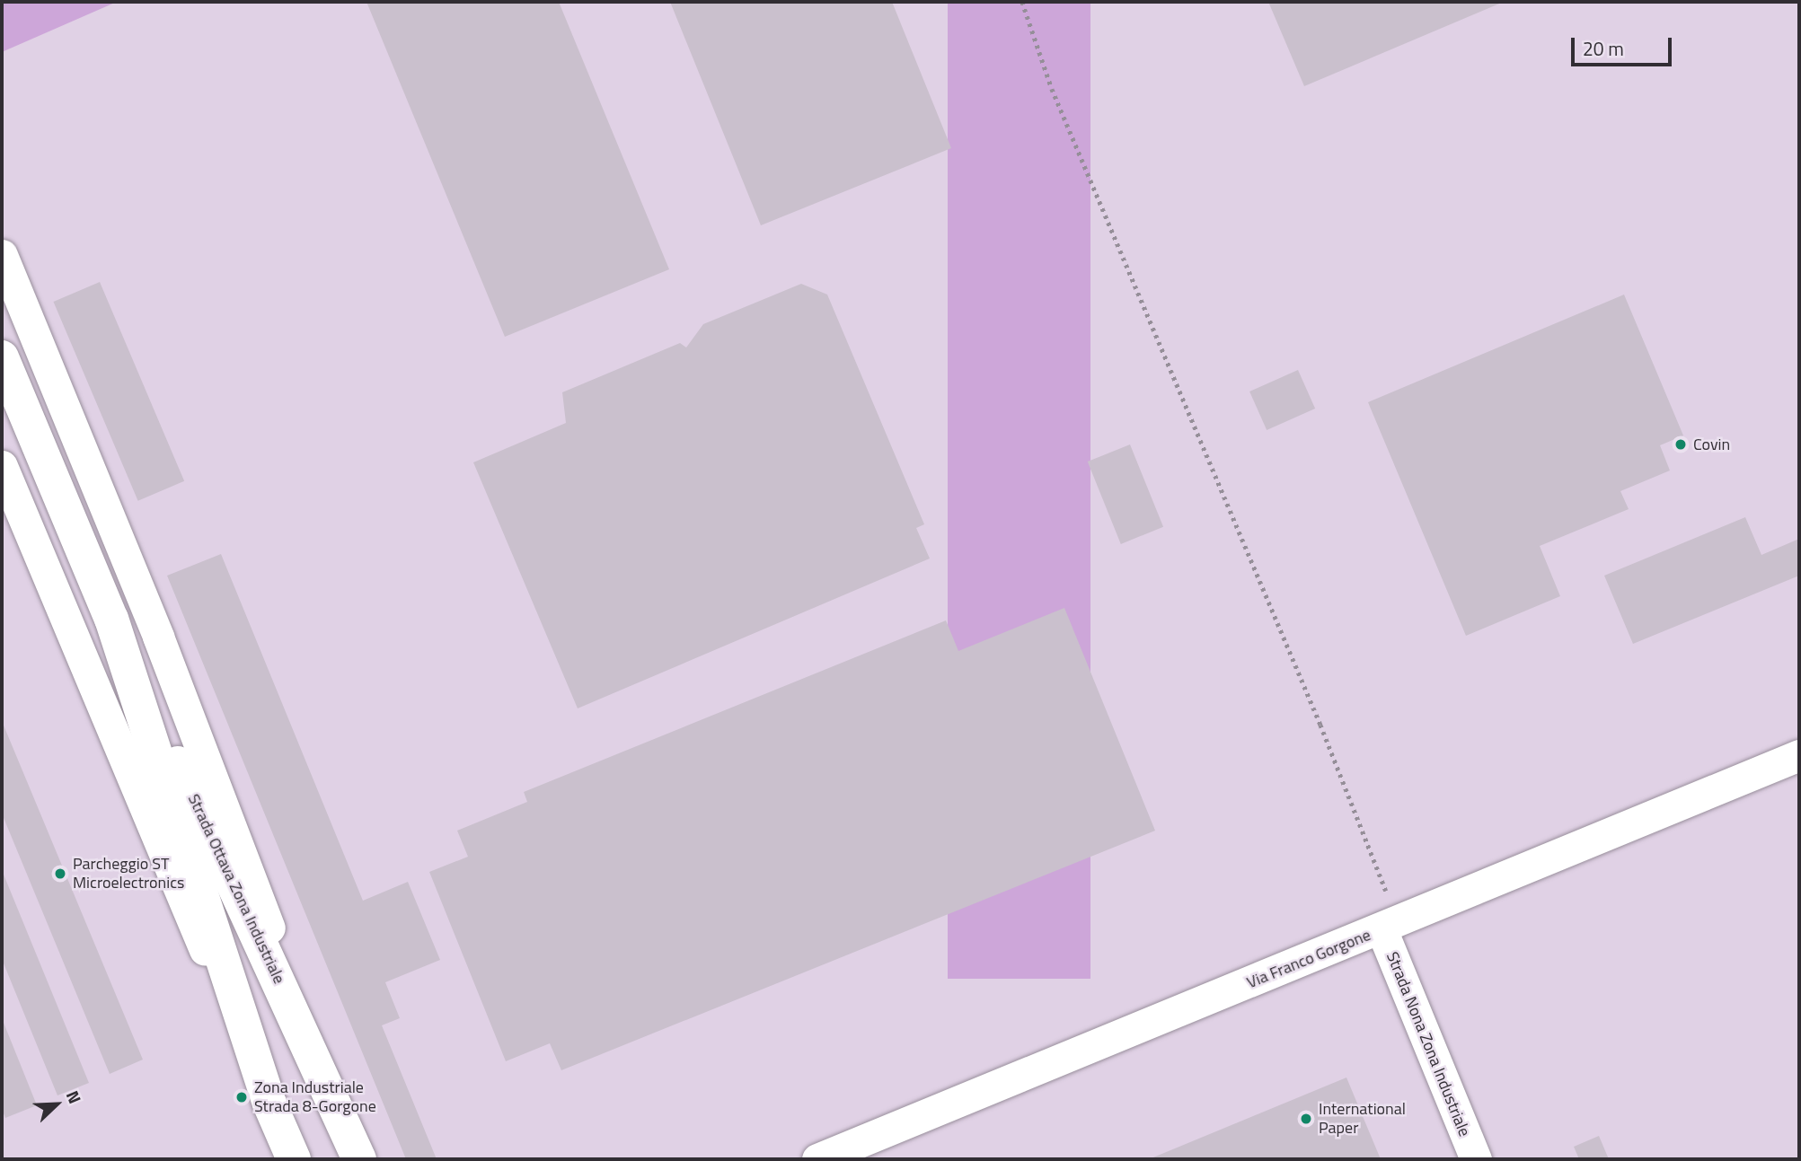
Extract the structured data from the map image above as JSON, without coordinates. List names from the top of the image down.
{
  "streets": {
    "main road": ["Strada Ottava Zona Industriale"],
    "street": ["Via Franco Gorgone", "Strada Nona Zona Industriale"]
  },
  "crossings": [
    ["Via Franco Gorgone", "Strada Nona Zona Industriale"]
  ],
  "places": [
    "Covin",
    "Parcheggio ST Microelectronics",
    "Zona Industriale Strada 8-Gorgone",
    "International Paper"
  ],
  "scale_bar": "20 m",
  "north": "top right"
}
